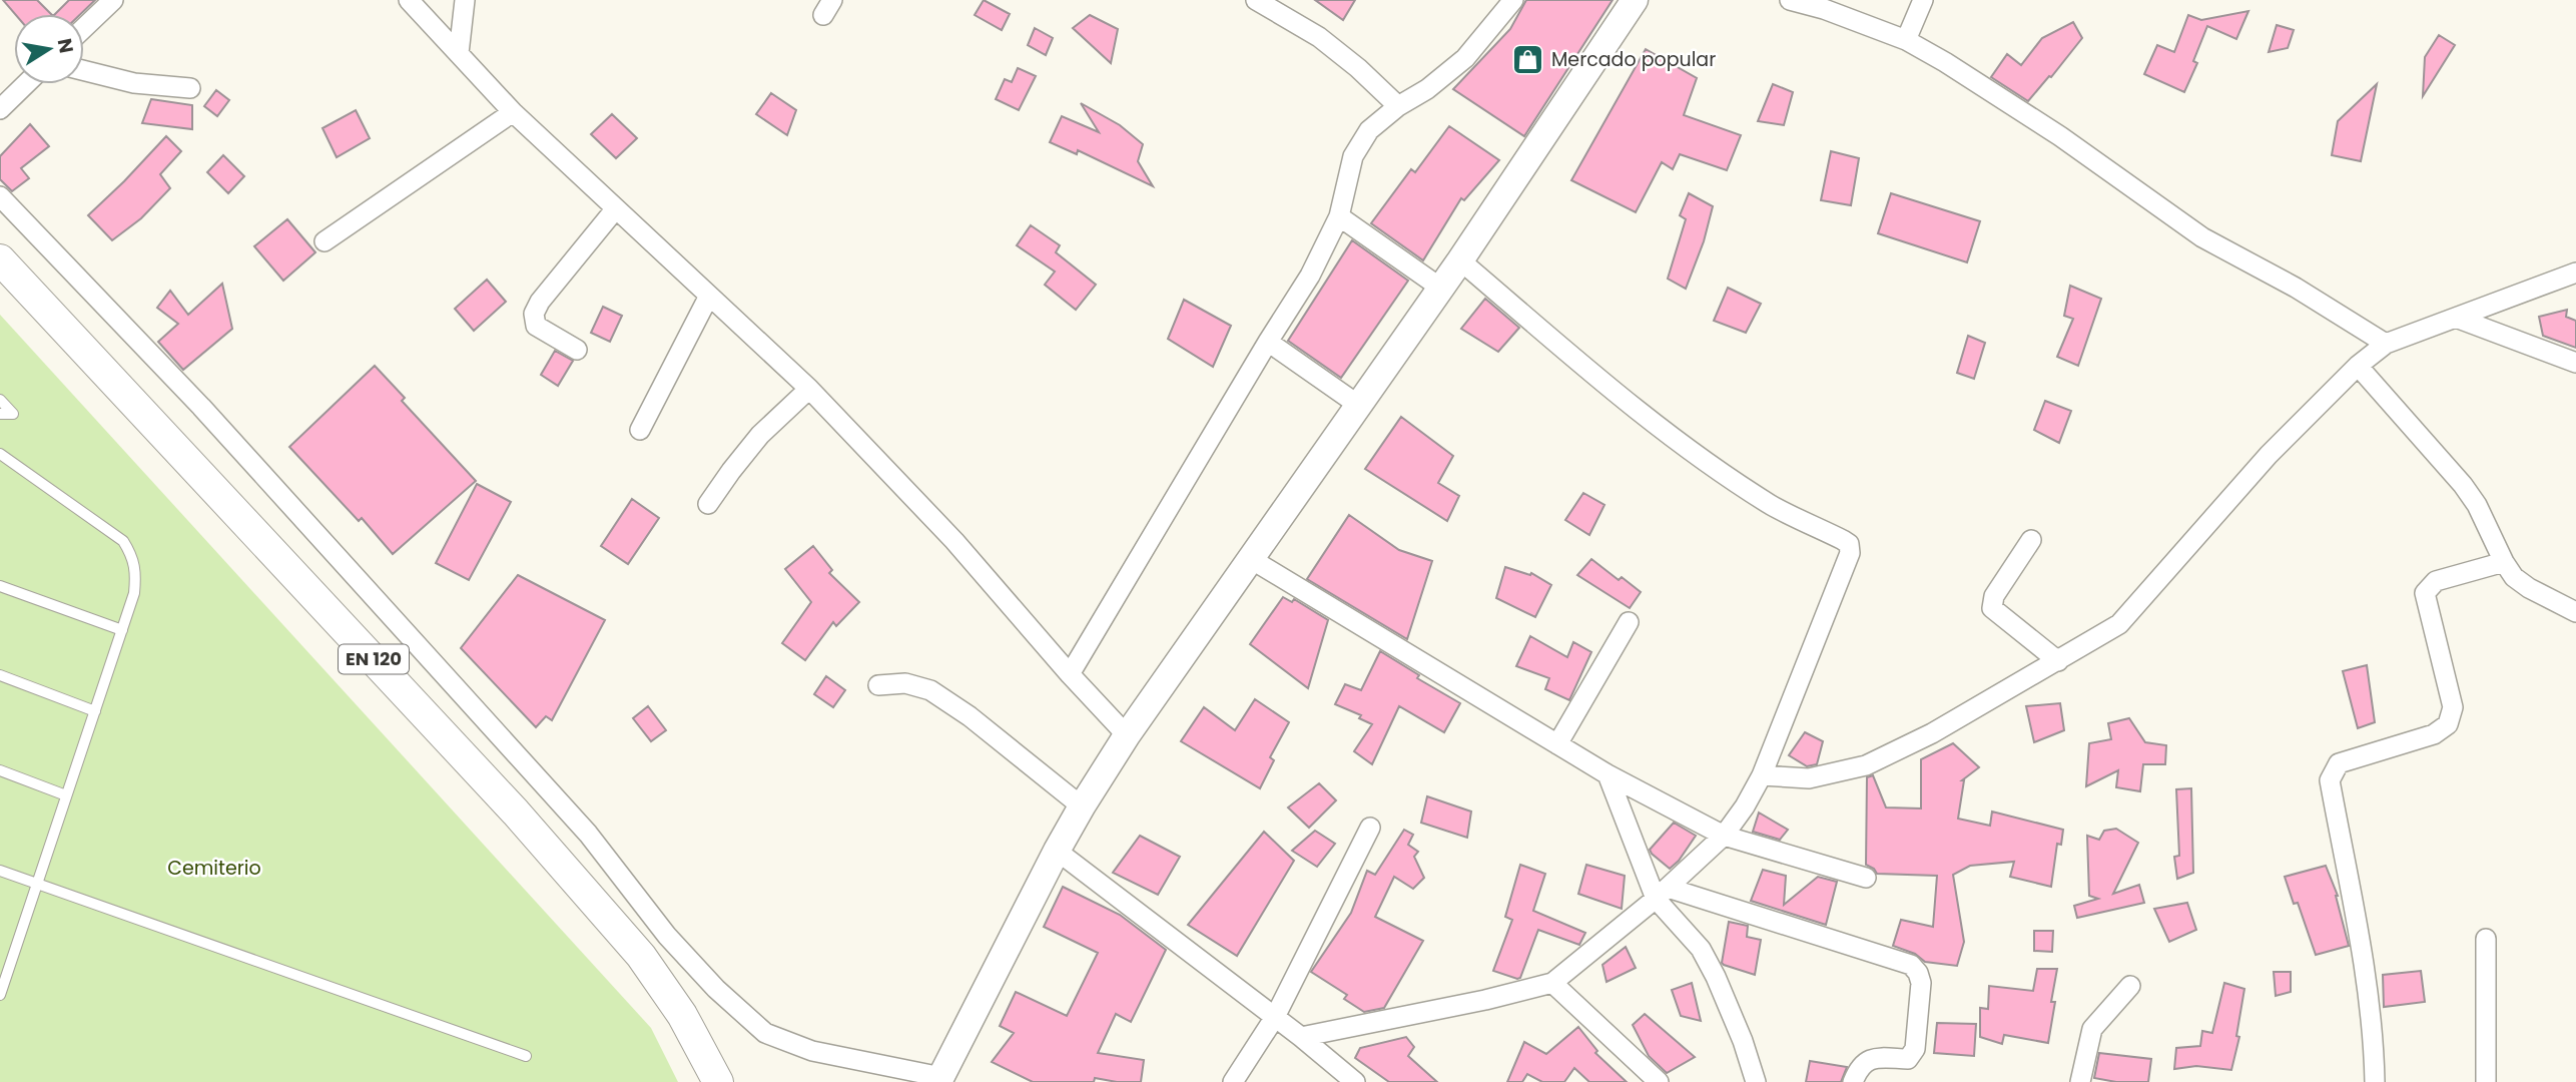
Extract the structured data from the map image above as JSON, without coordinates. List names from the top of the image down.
{
  "streets": {
    "main road": ["EN 120"]
  },
  "parks": ["Cemiterio"],
  "places": {
    "shop": ["Mercado popular"]
  },
  "north": "right"
}
